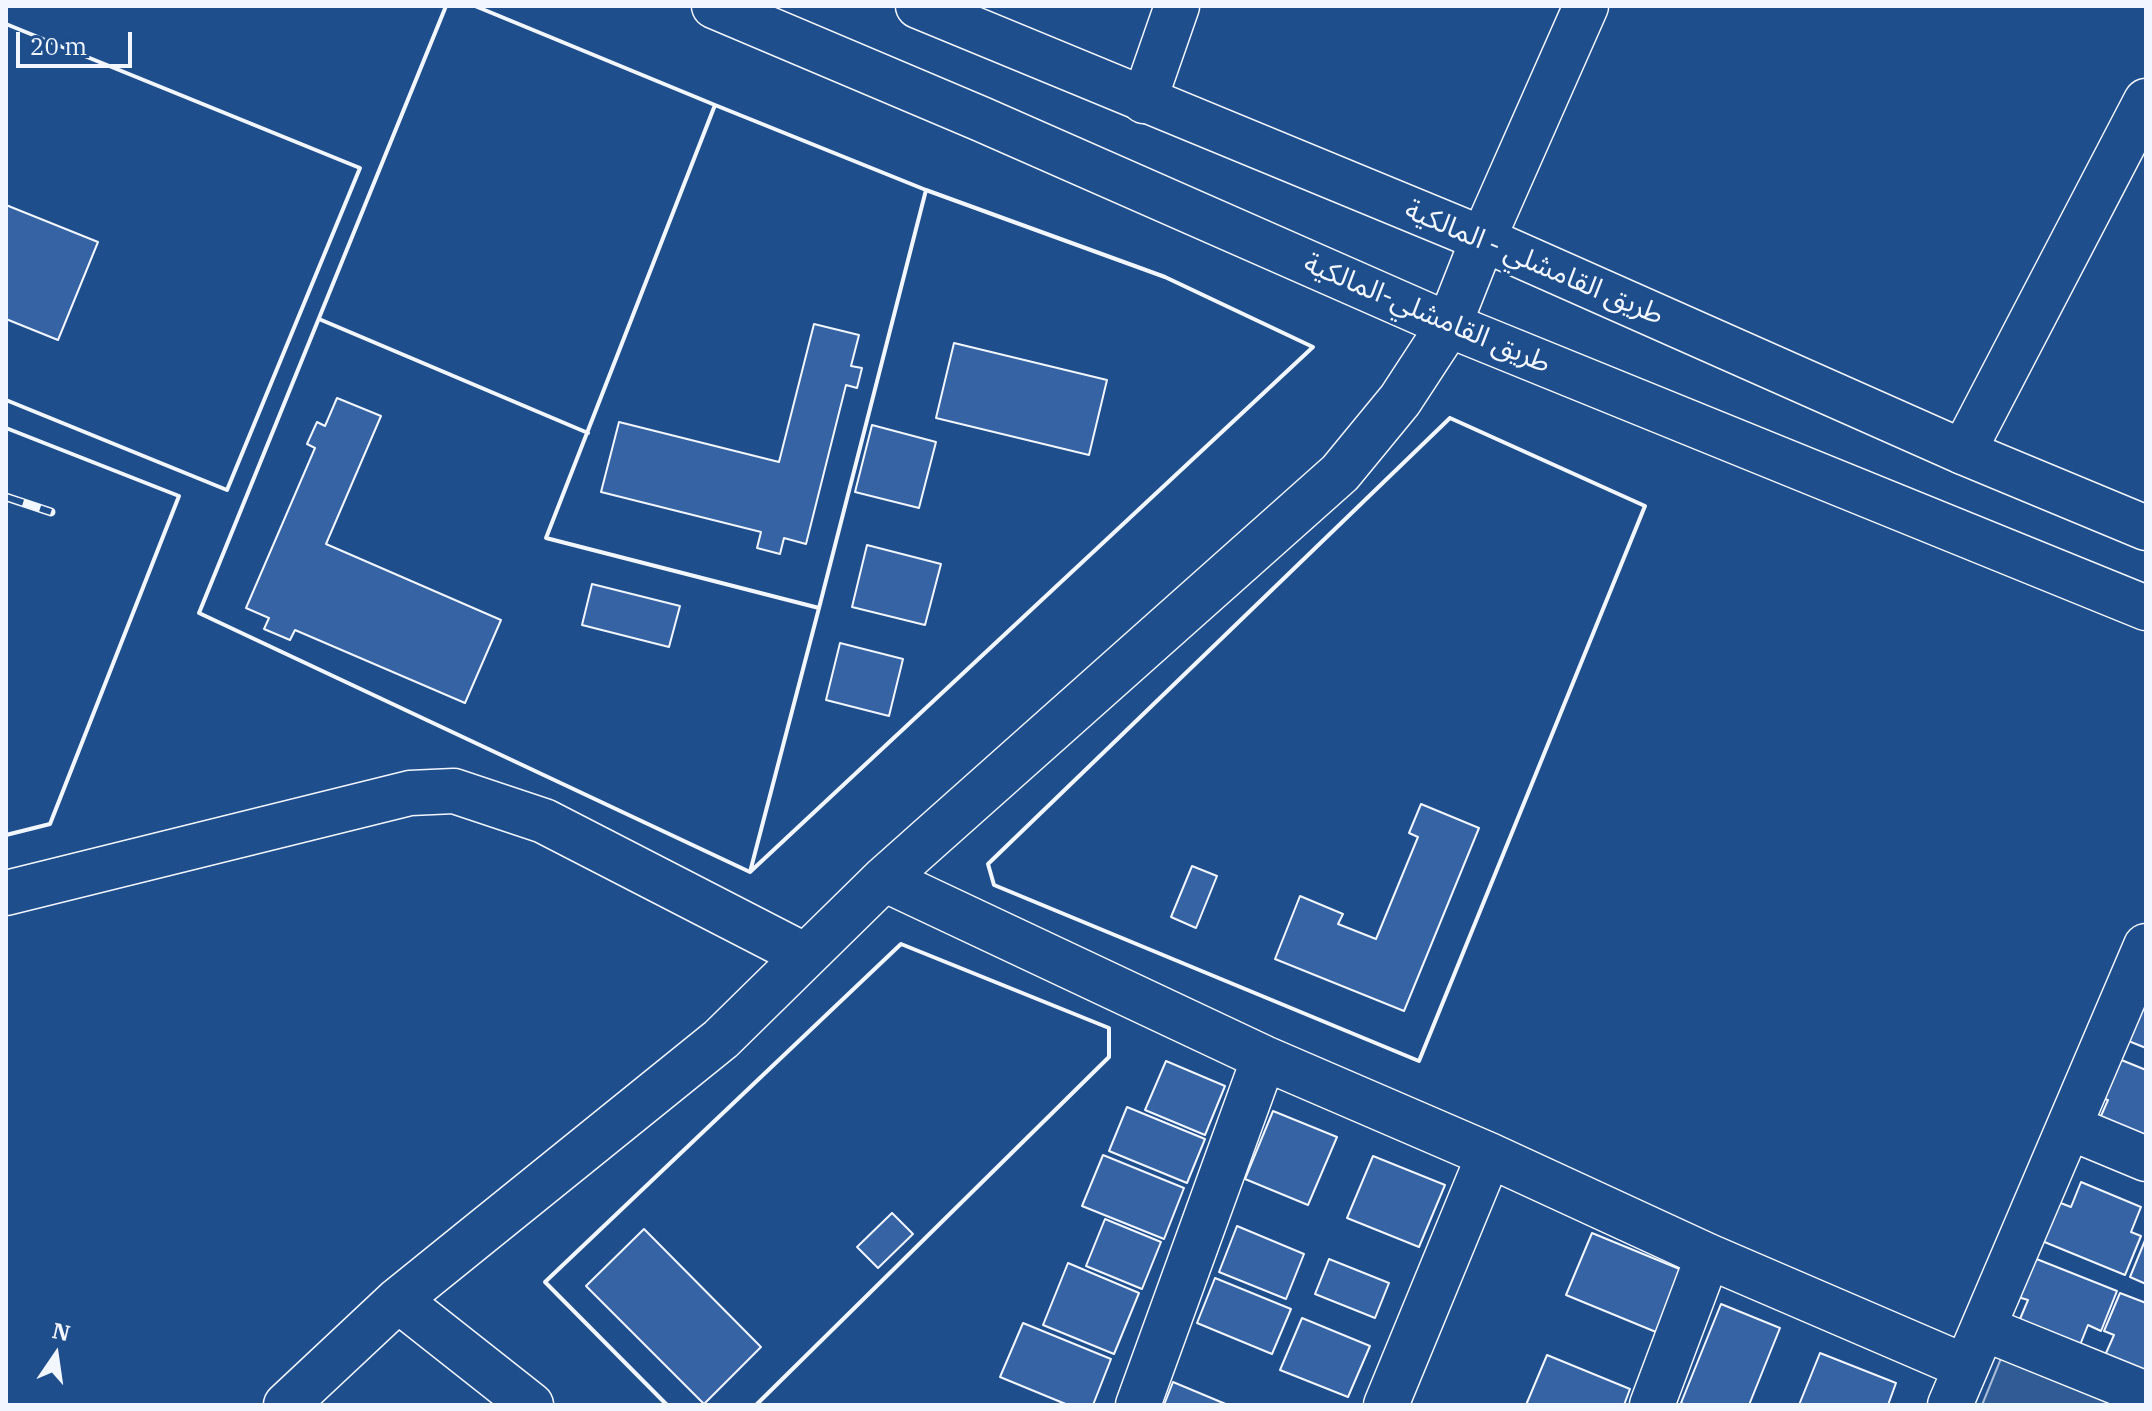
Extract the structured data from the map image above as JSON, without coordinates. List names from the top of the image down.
{
  "streets": {
    "main road": ["طريق القامشلي - المالكية", "طريق القامشلي-المالكية"]
  },
  "scale_bar": "20 m",
  "north": "top"
}
